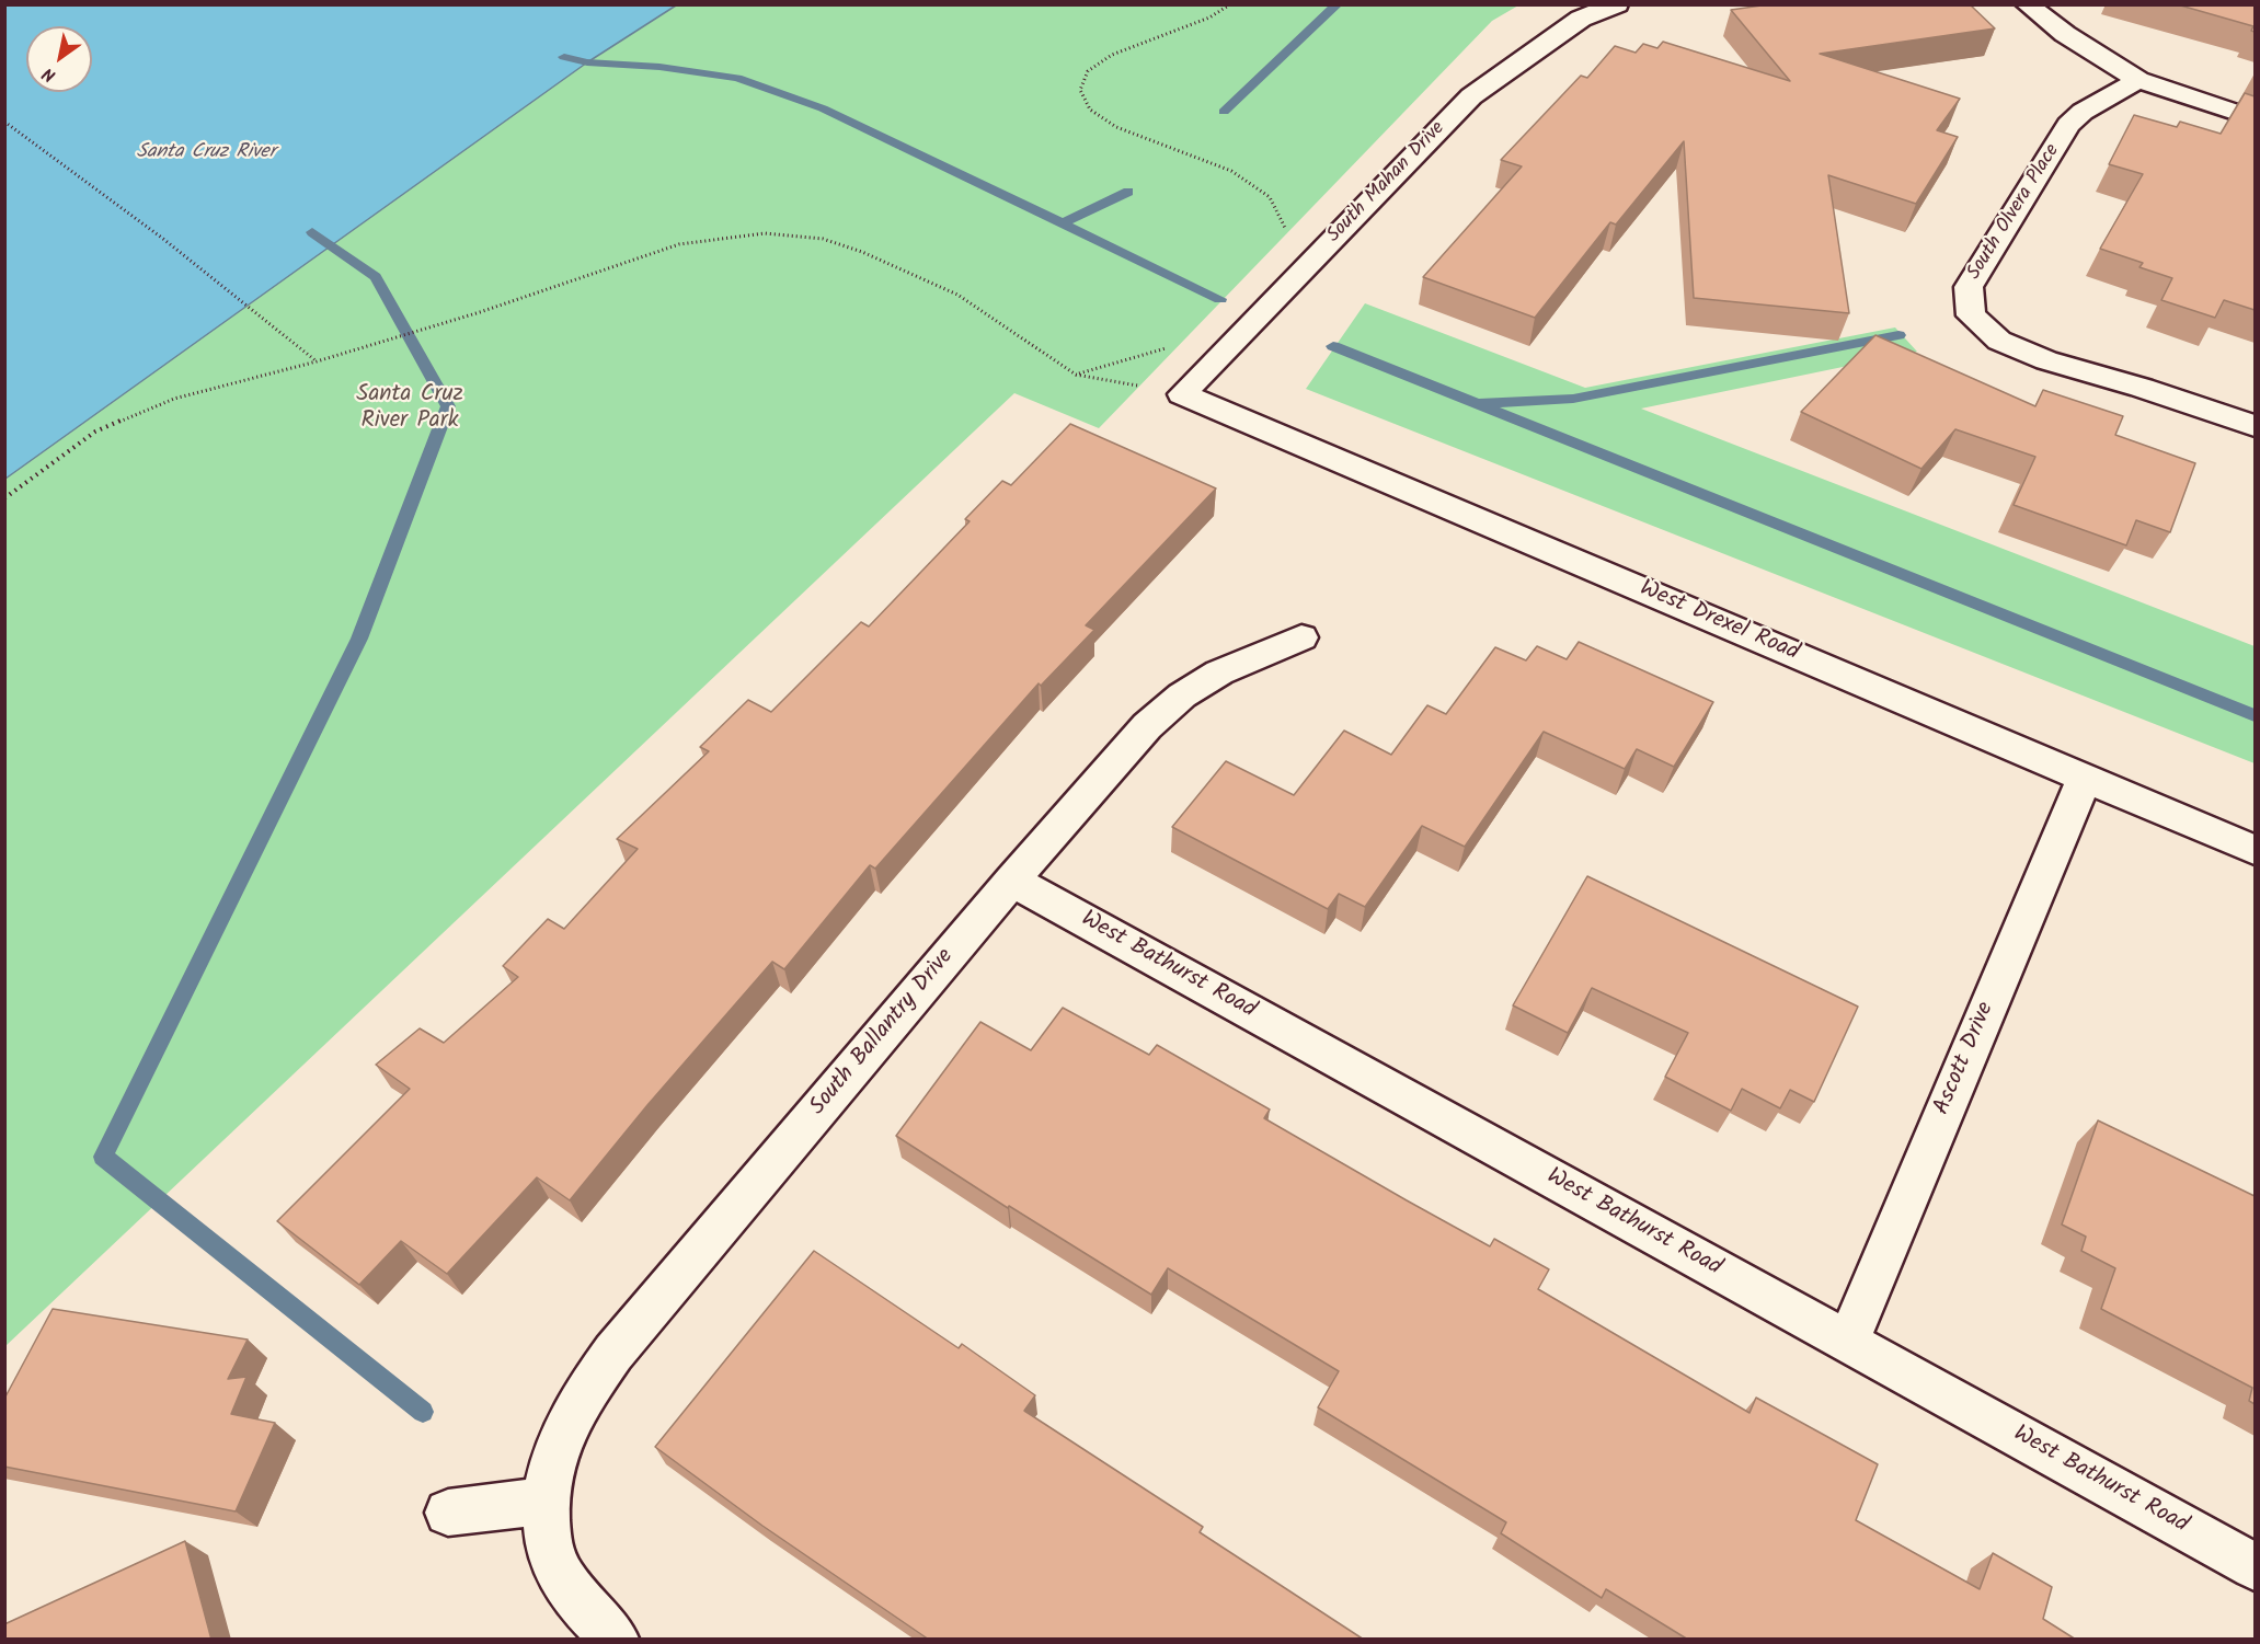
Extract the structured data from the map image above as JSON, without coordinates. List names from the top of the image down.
{
  "streets": {
    "street": [
      "South Mahan Drive",
      "South Olvera Place",
      "West Drexel Road",
      "West Bathurst Road",
      "South Ballantry Drive",
      "Ascott Drive"
    ]
  },
  "crossings": [
    ["South Mahan Drive", "West Drexel Road"],
    ["West Drexel Road", "Ascott Drive"],
    ["West Bathurst Road", "South Ballantry Drive"],
    ["West Bathurst Road", "Ascott Drive"]
  ],
  "water": ["Santa Cruz River"],
  "parks": ["Santa Cruz River Park"],
  "north": "bottom left"
}
